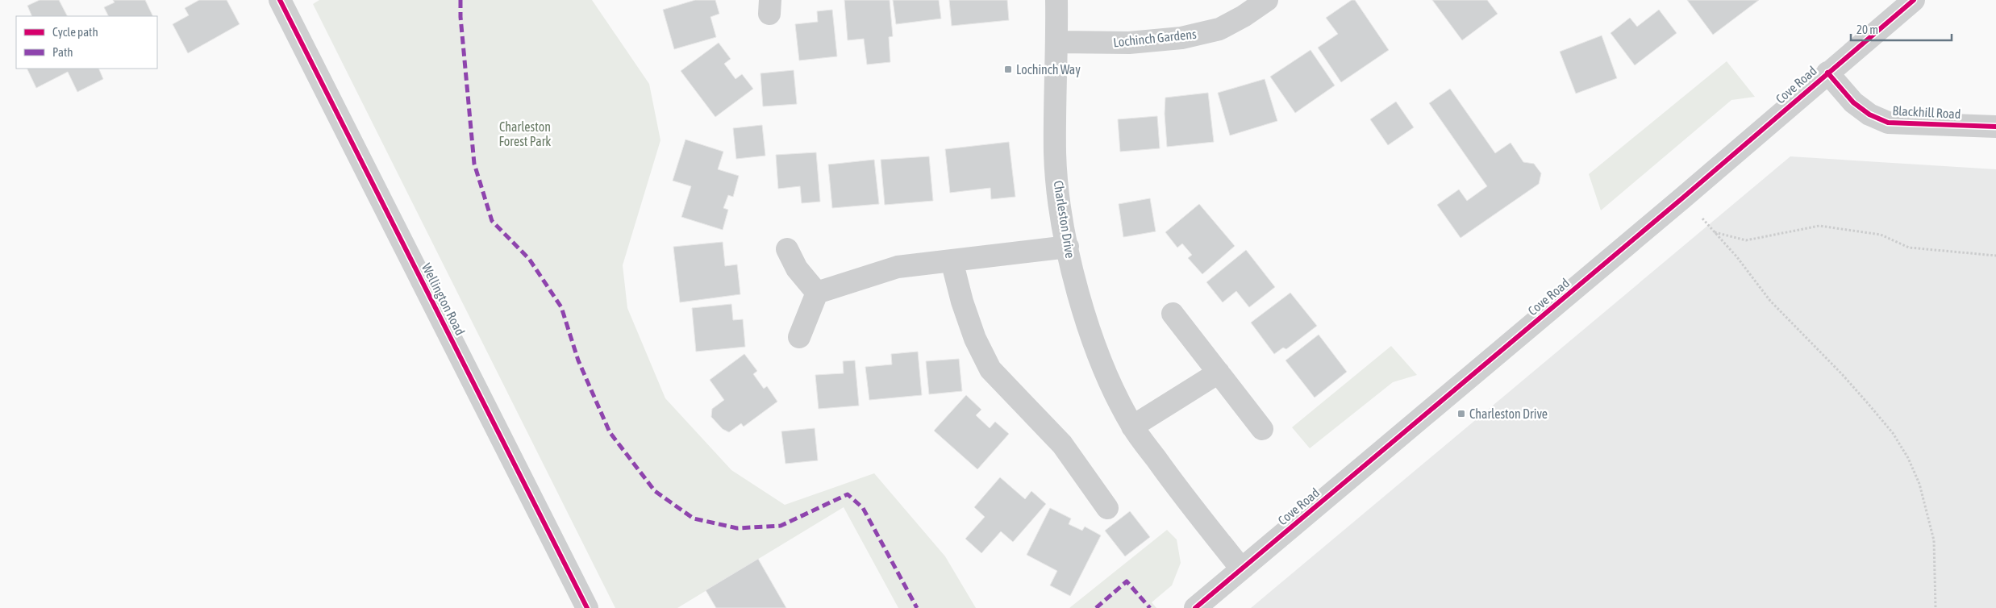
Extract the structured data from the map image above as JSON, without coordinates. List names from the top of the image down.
{
  "streets": {
    "street": [
      "Lochinch Gardens",
      "Cove Road",
      "Blackhill Road",
      "Charleston Drive",
      "Wellington Road"
    ]
  },
  "crossings": [
    ["Lochinch Gardens", "Charleston Drive"],
    ["Cove Road", "Blackhill Road"],
    ["Cove Road", "Charleston Drive"]
  ],
  "parks": ["Charleston Forest Park"],
  "places": {
    "transit": ["Lochinch Way", "Charleston Drive"]
  },
  "legend": ["Cycle path", "Path"],
  "scale_bar": "20 m"
}
